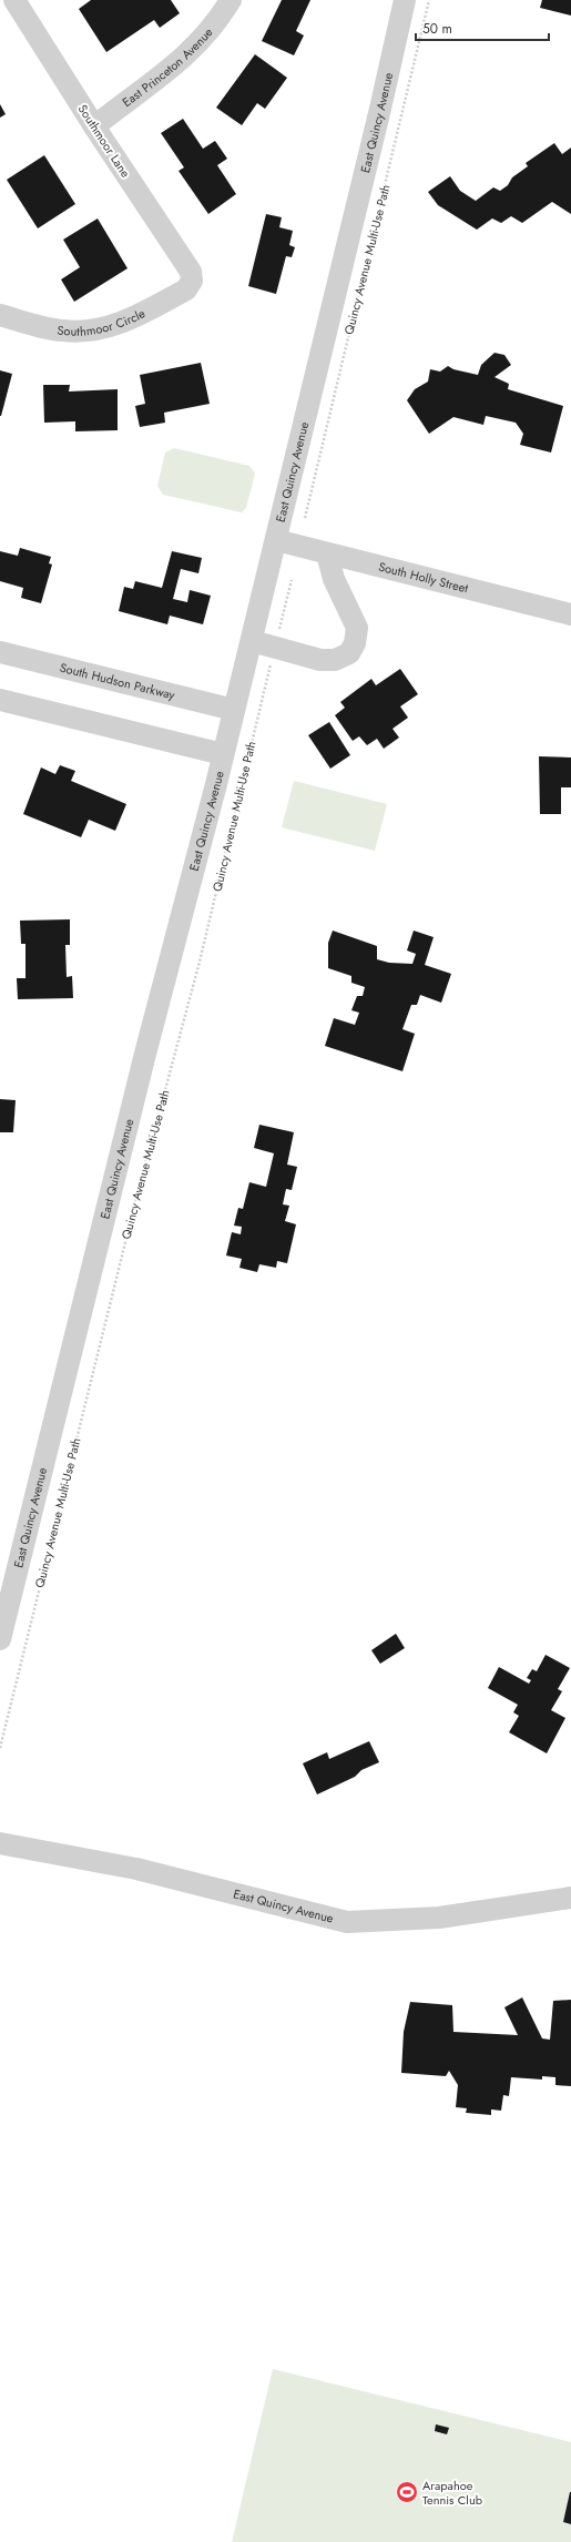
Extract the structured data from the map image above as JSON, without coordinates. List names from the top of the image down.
{
  "streets": {
    "street": [
      "East Princeton Avenue",
      "East Quincy Avenue",
      "Southmoor Lane",
      "Southmoor Circle",
      "South Holly Street",
      "South Hudson Parkway"
    ],
    "path": ["Quincy Avenue Multi-Use Path"]
  },
  "crossings": [
    ["East Princeton Avenue", "Southmoor Lane"],
    ["East Quincy Avenue", "South Holly Street"],
    ["East Quincy Avenue", "South Hudson Parkway"],
    ["Southmoor Lane", "Southmoor Circle"]
  ],
  "places": {
    "sports": ["Arapahoe Tennis Club"]
  },
  "scale_bar": "50 m"
}
